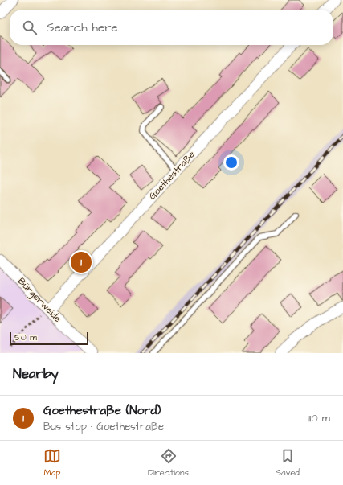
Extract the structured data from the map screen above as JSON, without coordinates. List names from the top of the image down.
{
  "streets": {
    "street": ["Goethestraße", "Bürgerweide"]
  },
  "crossings": [
    ["Goethestraße", "Bürgerweide"]
  ],
  "scale_bar": "50 m",
  "page": {
    "search": "Search here",
    "pins": "1",
    "scale": "50 m",
    "heading": "Nearby",
    "list": [
      {
        "mark": "1",
        "name": "Goethestraße (Nord)",
        "note": "Bus stop · Goethestraße",
        "value": "110 m"
      }
    ],
    "nav": ["Map", "Directions", "Saved"]
  }
}
